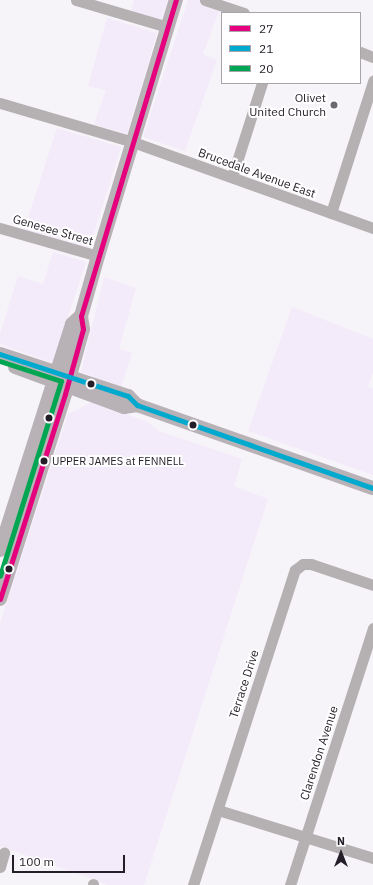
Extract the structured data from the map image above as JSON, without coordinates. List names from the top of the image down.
{
  "streets": {
    "street": [
      "Brucedale Avenue East",
      "Genesee Street",
      "Terrace Drive",
      "Clarendon Avenue"
    ]
  },
  "places": ["Olivet United Church", "UPPER JAMES at FENNELL"],
  "lines": ["transit line 27", "transit line 21", "transit line 20"],
  "legend": ["27", "21", "20"],
  "scale_bar": "100 m",
  "north": "top"
}
